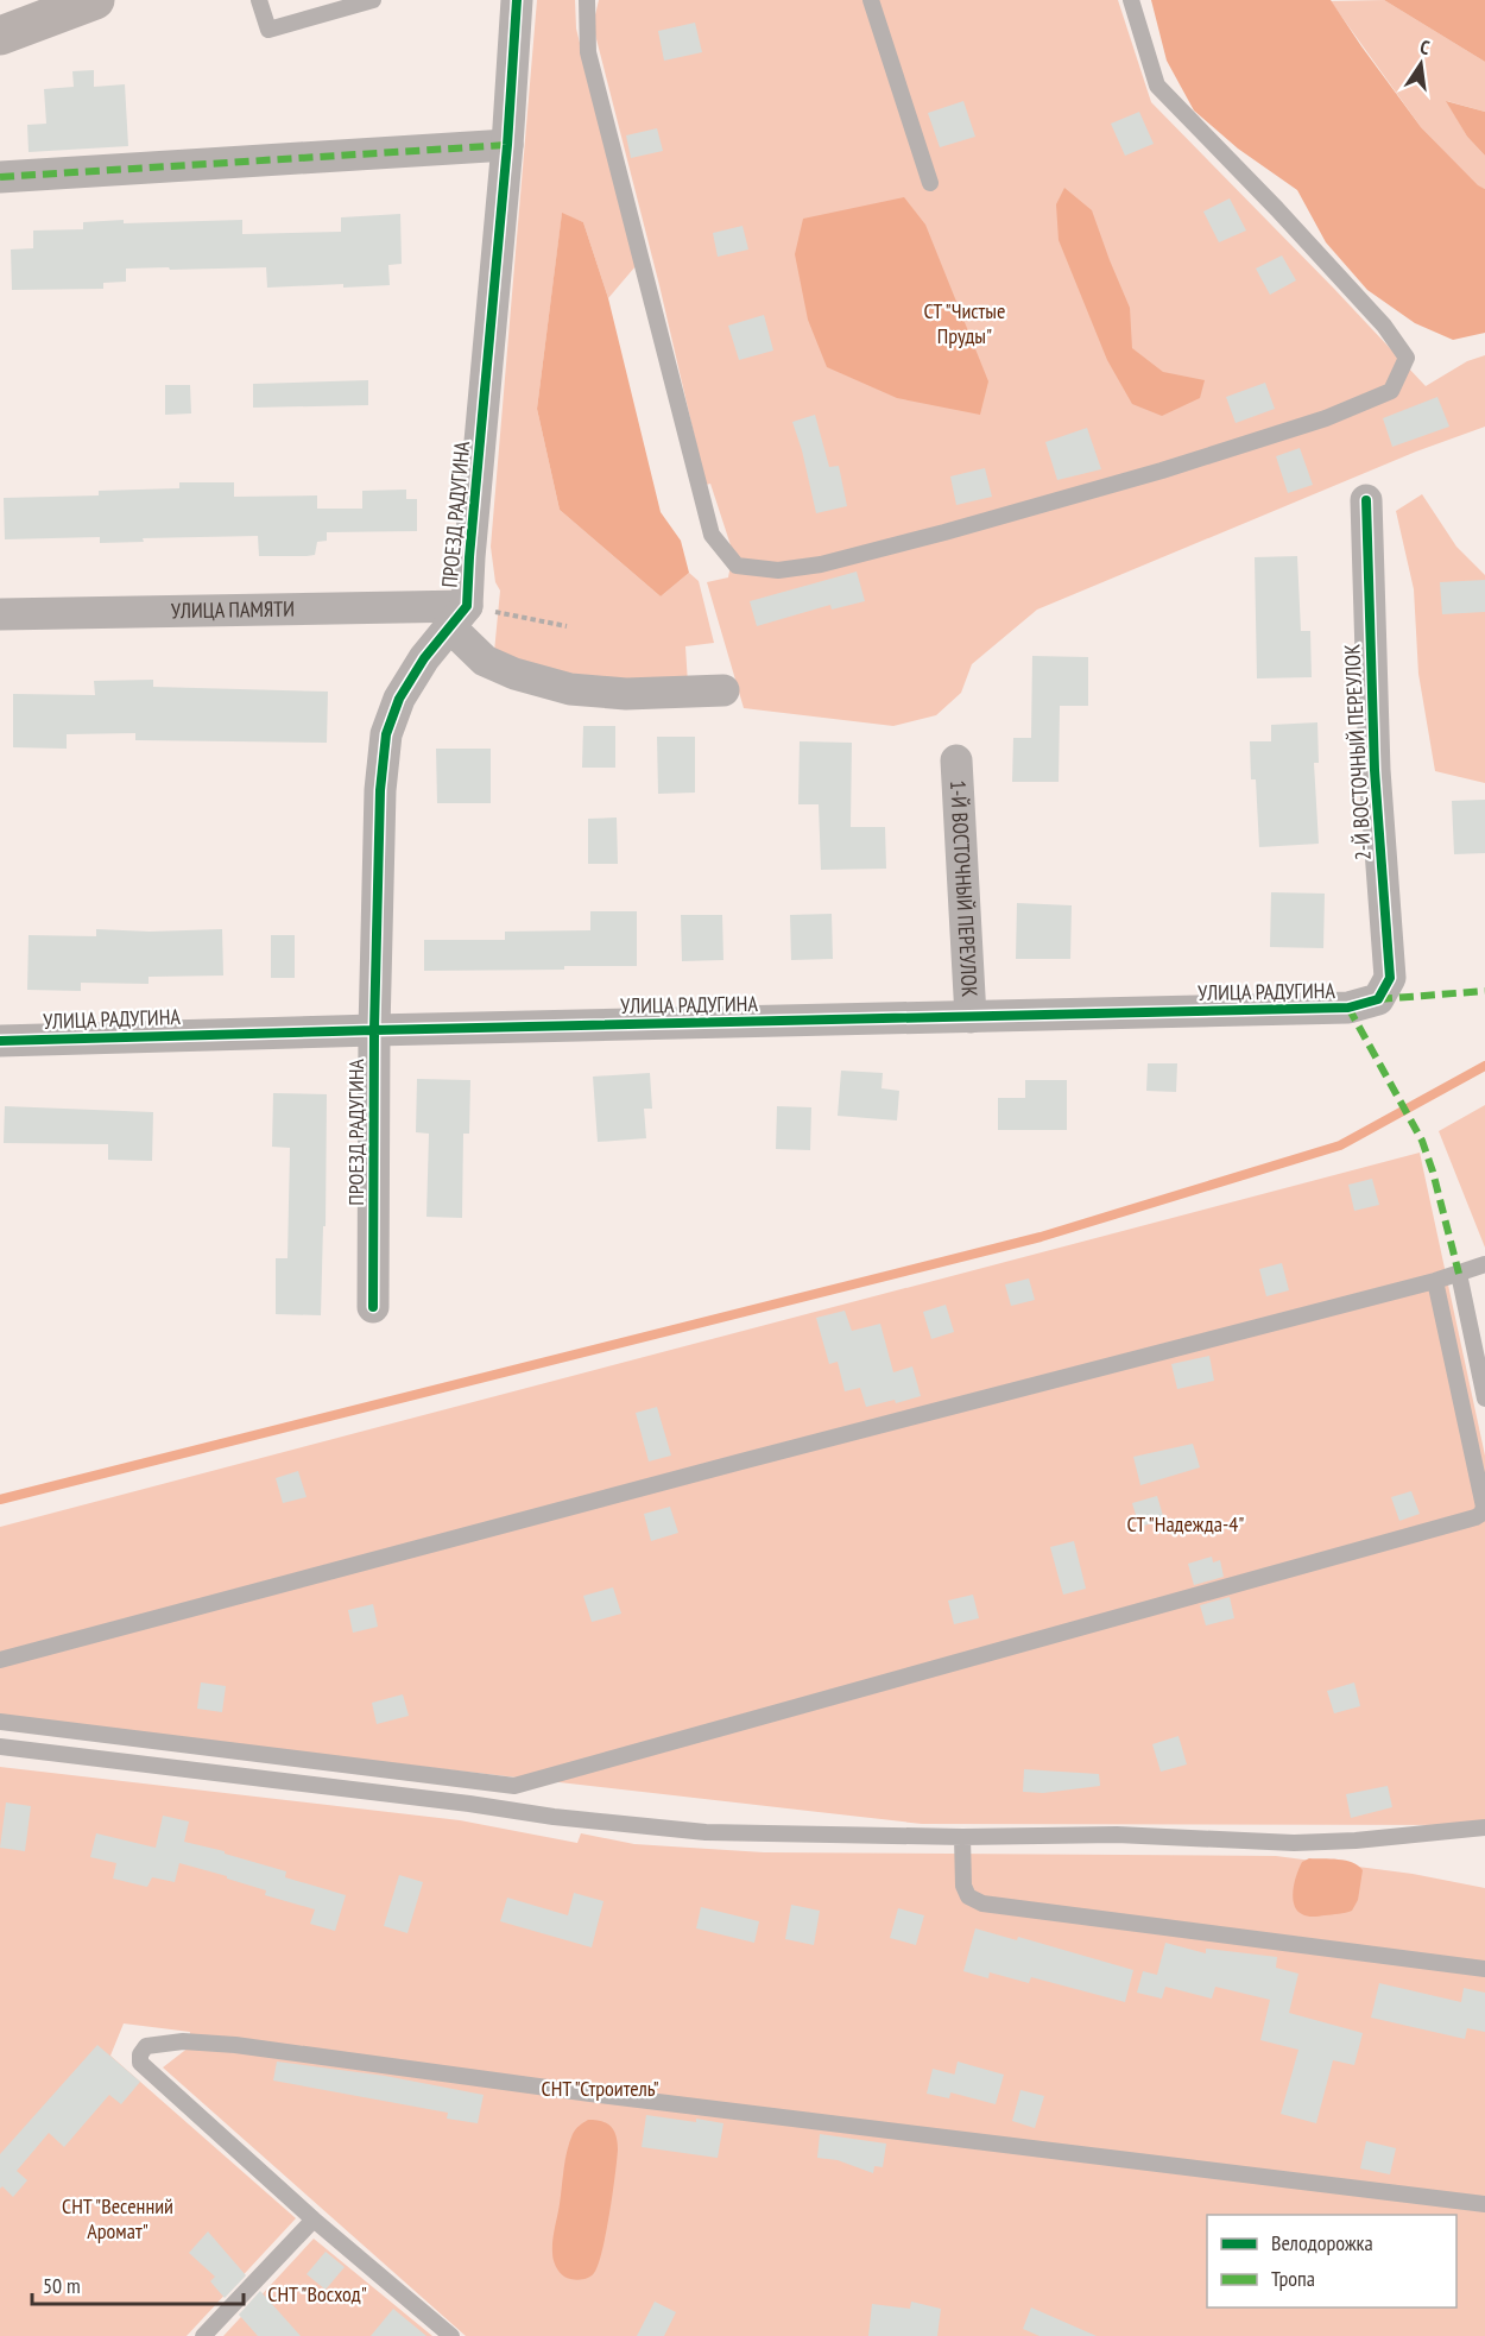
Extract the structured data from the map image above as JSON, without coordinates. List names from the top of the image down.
{
  "streets": {
    "street": [
      "ПРОЕЗД РАДУГИНА",
      "УЛИЦА ПАМЯТИ",
      "2-Й ВОСТОЧНЫЙ ПЕРЕУЛОК",
      "1-Й ВОСТОЧНЫЙ ПЕРЕУЛОК",
      "УЛИЦА РАДУГИНА"
    ]
  },
  "crossings": [
    ["ПРОЕЗД РАДУГИНА", "УЛИЦА ПАМЯТИ"],
    ["ПРОЕЗД РАДУГИНА", "УЛИЦА РАДУГИНА"],
    ["2-Й ВОСТОЧНЫЙ ПЕРЕУЛОК", "УЛИЦА РАДУГИНА"],
    ["1-Й ВОСТОЧНЫЙ ПЕРЕУЛОК", "УЛИЦА РАДУГИНА"]
  ],
  "parks": [
    "СТ \"Чистые Пруды\"",
    "СТ \"Надежда-4\"",
    "СНТ \"Строитель\"",
    "СНТ \"Весенний Аромат\"",
    "СНТ \"Восход\""
  ],
  "legend": ["Велодорожка", "Тропа"],
  "scale_bar": "50 m",
  "north": "top"
}
